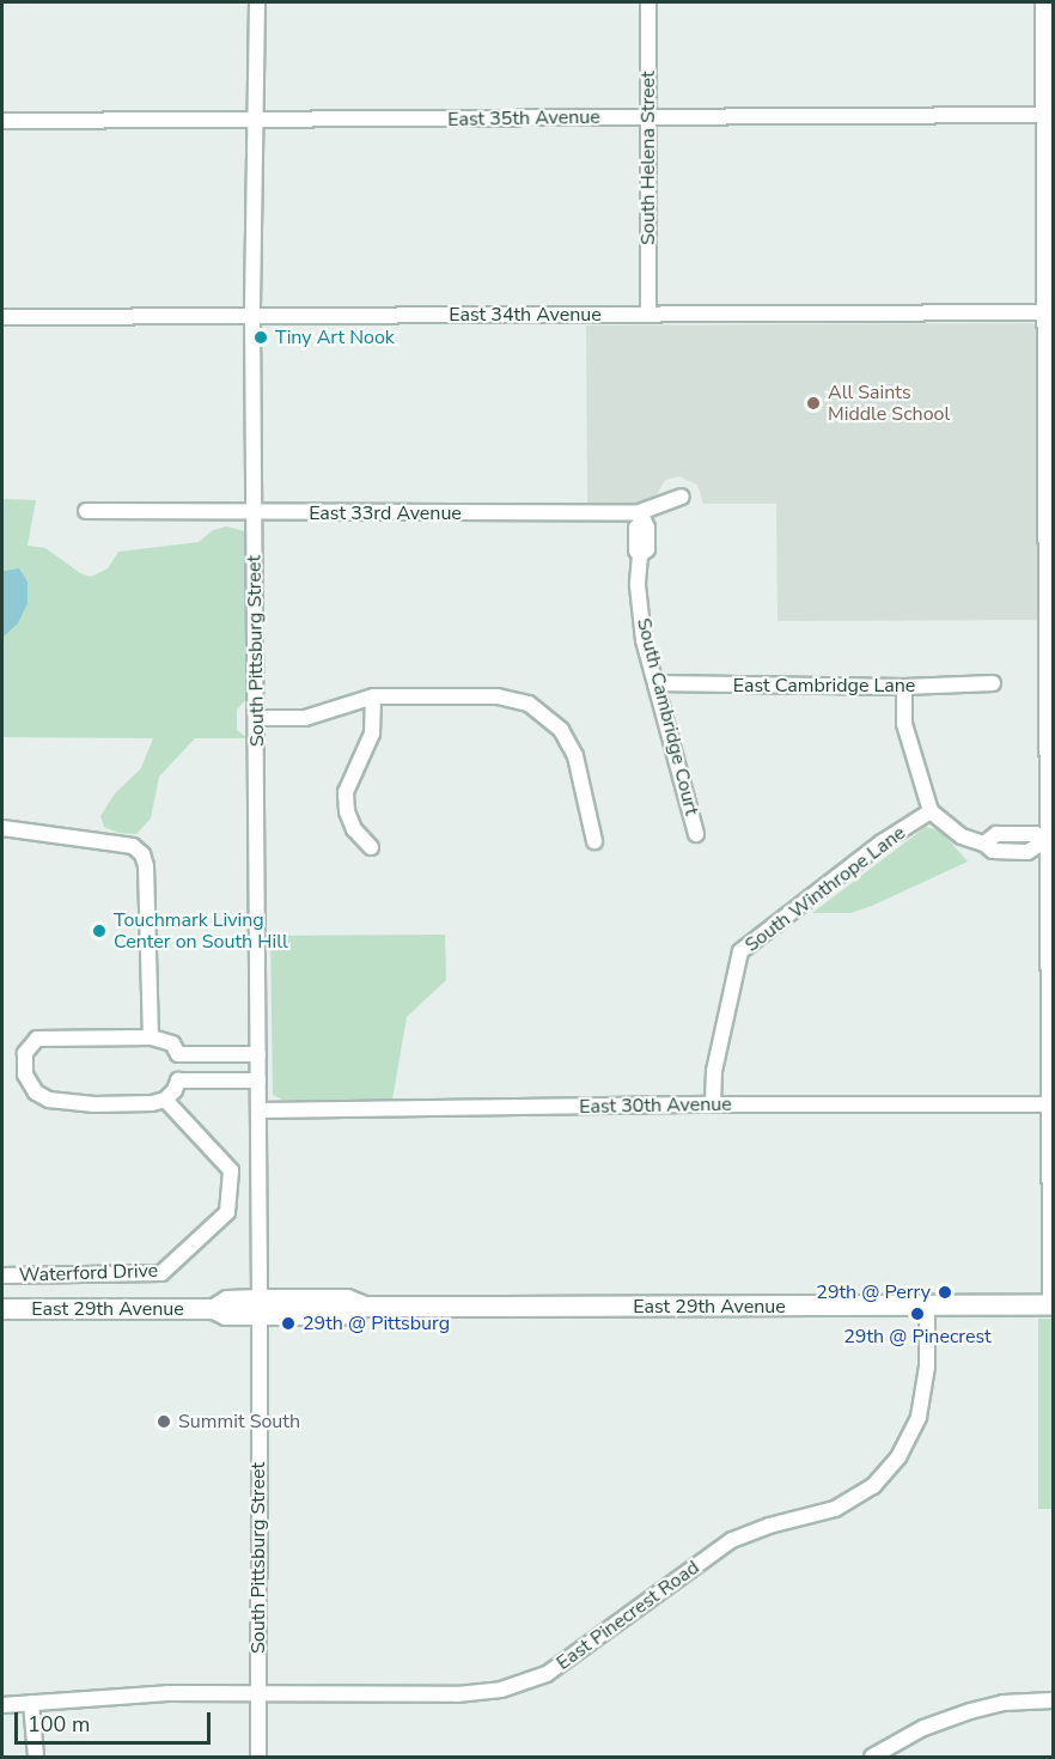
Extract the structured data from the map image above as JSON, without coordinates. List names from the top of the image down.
{
  "streets": {
    "street": [
      "East 35th Avenue",
      "South Helena Street",
      "East 34th Avenue",
      "East 33rd Avenue",
      "South Pittsburg Street",
      "East Cambridge Lane",
      "South Cambridge Court",
      "South Winthrope Lane",
      "East 30th Avenue",
      "Waterford Drive",
      "East 29th Avenue",
      "East Pinecrest Road"
    ]
  },
  "crossings": [
    ["East 35th Avenue", "South Helena Street"],
    ["East 35th Avenue", "South Pittsburg Street"],
    ["South Helena Street", "East 34th Avenue"],
    ["East 34th Avenue", "South Pittsburg Street"],
    ["East 33rd Avenue", "South Pittsburg Street"],
    ["East 33rd Avenue", "South Cambridge Court"],
    ["South Pittsburg Street", "East 30th Avenue"],
    ["South Pittsburg Street", "East 29th Avenue"],
    ["South Pittsburg Street", "East Pinecrest Road"],
    ["East Cambridge Lane", "South Cambridge Court"],
    ["South Winthrope Lane", "East 30th Avenue"],
    ["East 29th Avenue", "East Pinecrest Road"]
  ],
  "places": [
    "Tiny Art Nook",
    "All Saints Middle School",
    "Touchmark Living Center on South Hill",
    "29th @ Perry",
    "29th @ Pinecrest",
    "29th @ Pittsburg",
    "Summit South"
  ],
  "scale_bar": "100 m"
}
